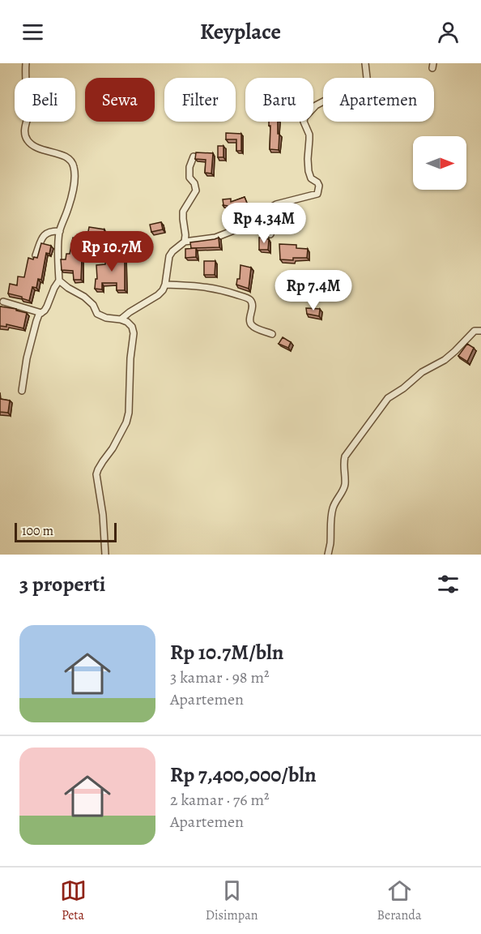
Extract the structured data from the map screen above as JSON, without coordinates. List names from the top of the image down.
{
  "scale_bar": "100 m",
  "north": "right",
  "page": {
    "header": "Keyplace",
    "chip": [
      "Beli",
      "Sewa",
      "Filter",
      "Baru",
      "Apartemen"
    ],
    "price": ["Rp 4.34M", "Rp 10.7M", "Rp 7.4M"],
    "scale": "100 m",
    "heading": "3 properti",
    "list": [
      {
        "name": "Rp 10.7M/bln",
        "note": "3 kamar · 98 m² · Apartemen"
      },
      {
        "name": "Rp 7,400,000/bln",
        "note": "2 kamar · 76 m² · Apartemen"
      }
    ],
    "tabs": ["Peta", "Disimpan", "Beranda"]
  }
}
